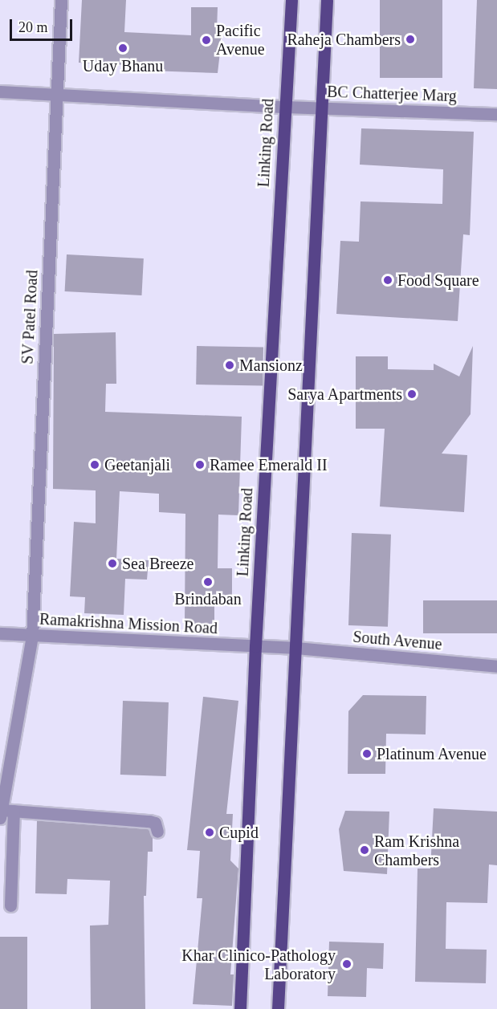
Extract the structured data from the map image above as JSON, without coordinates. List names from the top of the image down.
{
  "streets": {
    "main road": ["Linking Road"],
    "street": [
      "BC Chatterjee Marg",
      "SV Patel Road",
      "Ramakrishna Mission Road",
      "South Avenue"
    ]
  },
  "crossings": [
    ["BC Chatterjee Marg", "Linking Road"],
    ["BC Chatterjee Marg", "SV Patel Road"],
    ["Linking Road", "Ramakrishna Mission Road"],
    ["SV Patel Road", "Ramakrishna Mission Road"],
    ["Ramakrishna Mission Road", "South Avenue"]
  ],
  "places": [
    "Raheja Chambers",
    "Pacific Avenue",
    "Uday Bhanu",
    "Food Square",
    "Mansionz",
    "Sarya Apartments",
    "Geetanjali",
    "Ramee Emerald II",
    "Sea Breeze",
    "Brindaban",
    "Platinum Avenue",
    "Cupid",
    "Ram Krishna Chambers",
    "Khar Clinico-Pathology Laboratory"
  ],
  "scale_bar": "20 m"
}
